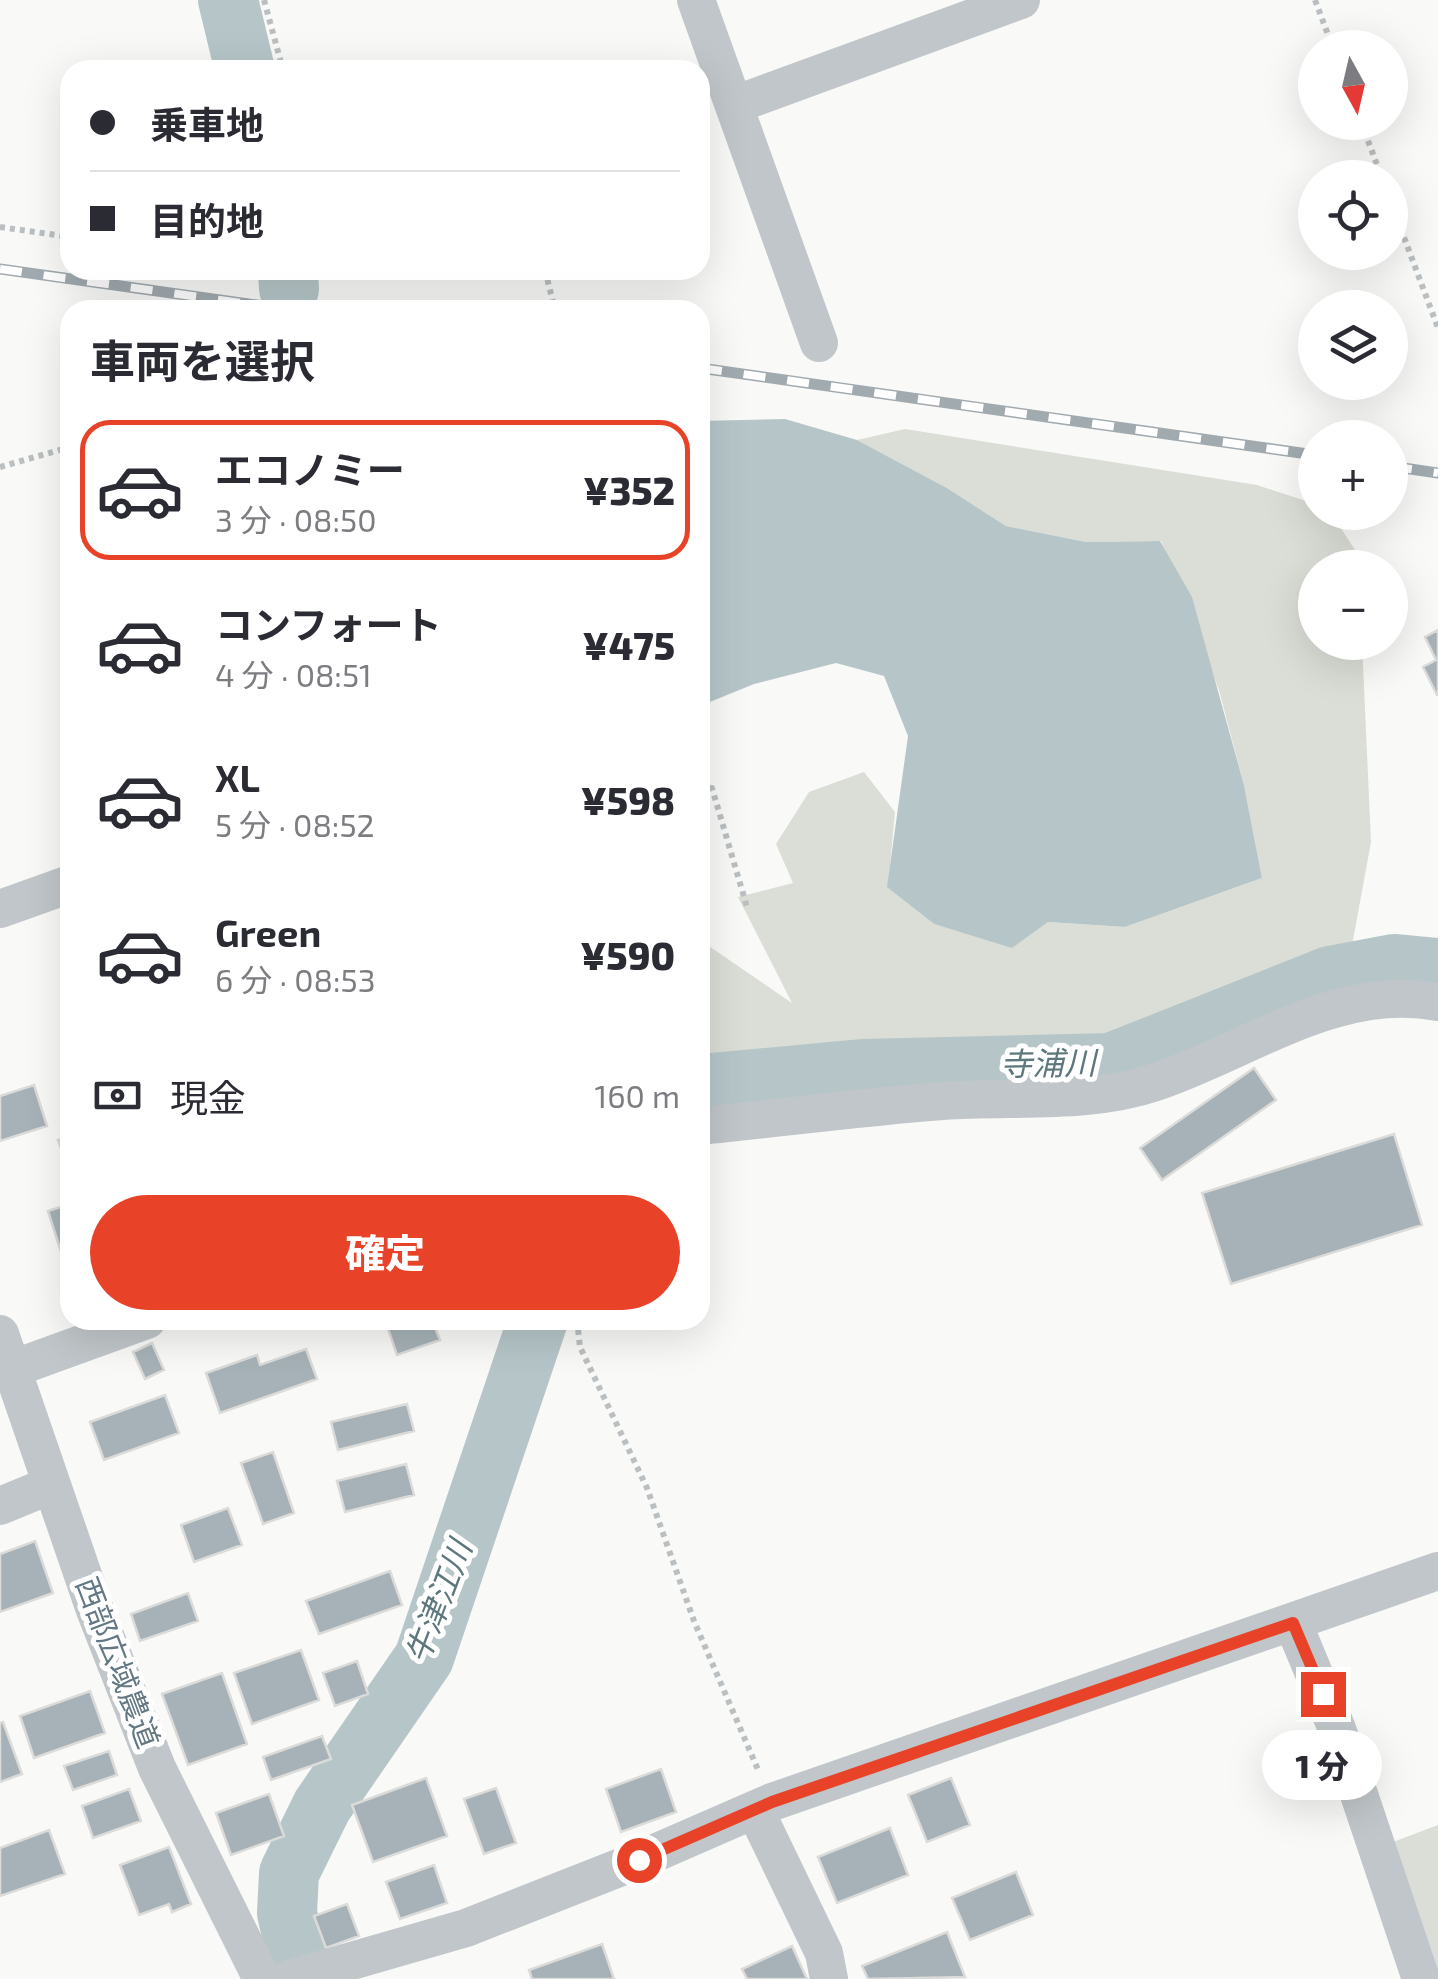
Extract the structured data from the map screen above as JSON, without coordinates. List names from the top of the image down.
{
  "streets": {
    "street": ["西部広域農道"]
  },
  "water": ["寺浦川", "牛津江川"],
  "north": "bottom",
  "page": {
    "map_buttons": ["+", "−"],
    "banner": ["乗車地", "目的地"],
    "heading": "車両を選択",
    "list": [
      {
        "name": "エコノミー",
        "note": "3 分 · 08:50",
        "value": "¥352"
      },
      {
        "name": "コンフォート",
        "note": "4 分 · 08:51",
        "value": "¥475"
      },
      {
        "name": "XL",
        "note": "5 分 · 08:52",
        "value": "¥598"
      },
      {
        "name": "Green",
        "note": "6 分 · 08:53",
        "value": "¥590"
      }
    ],
    "pay": ["現金", "160 m"],
    "buttons": "確定",
    "bubble": "1 分"
  }
}
